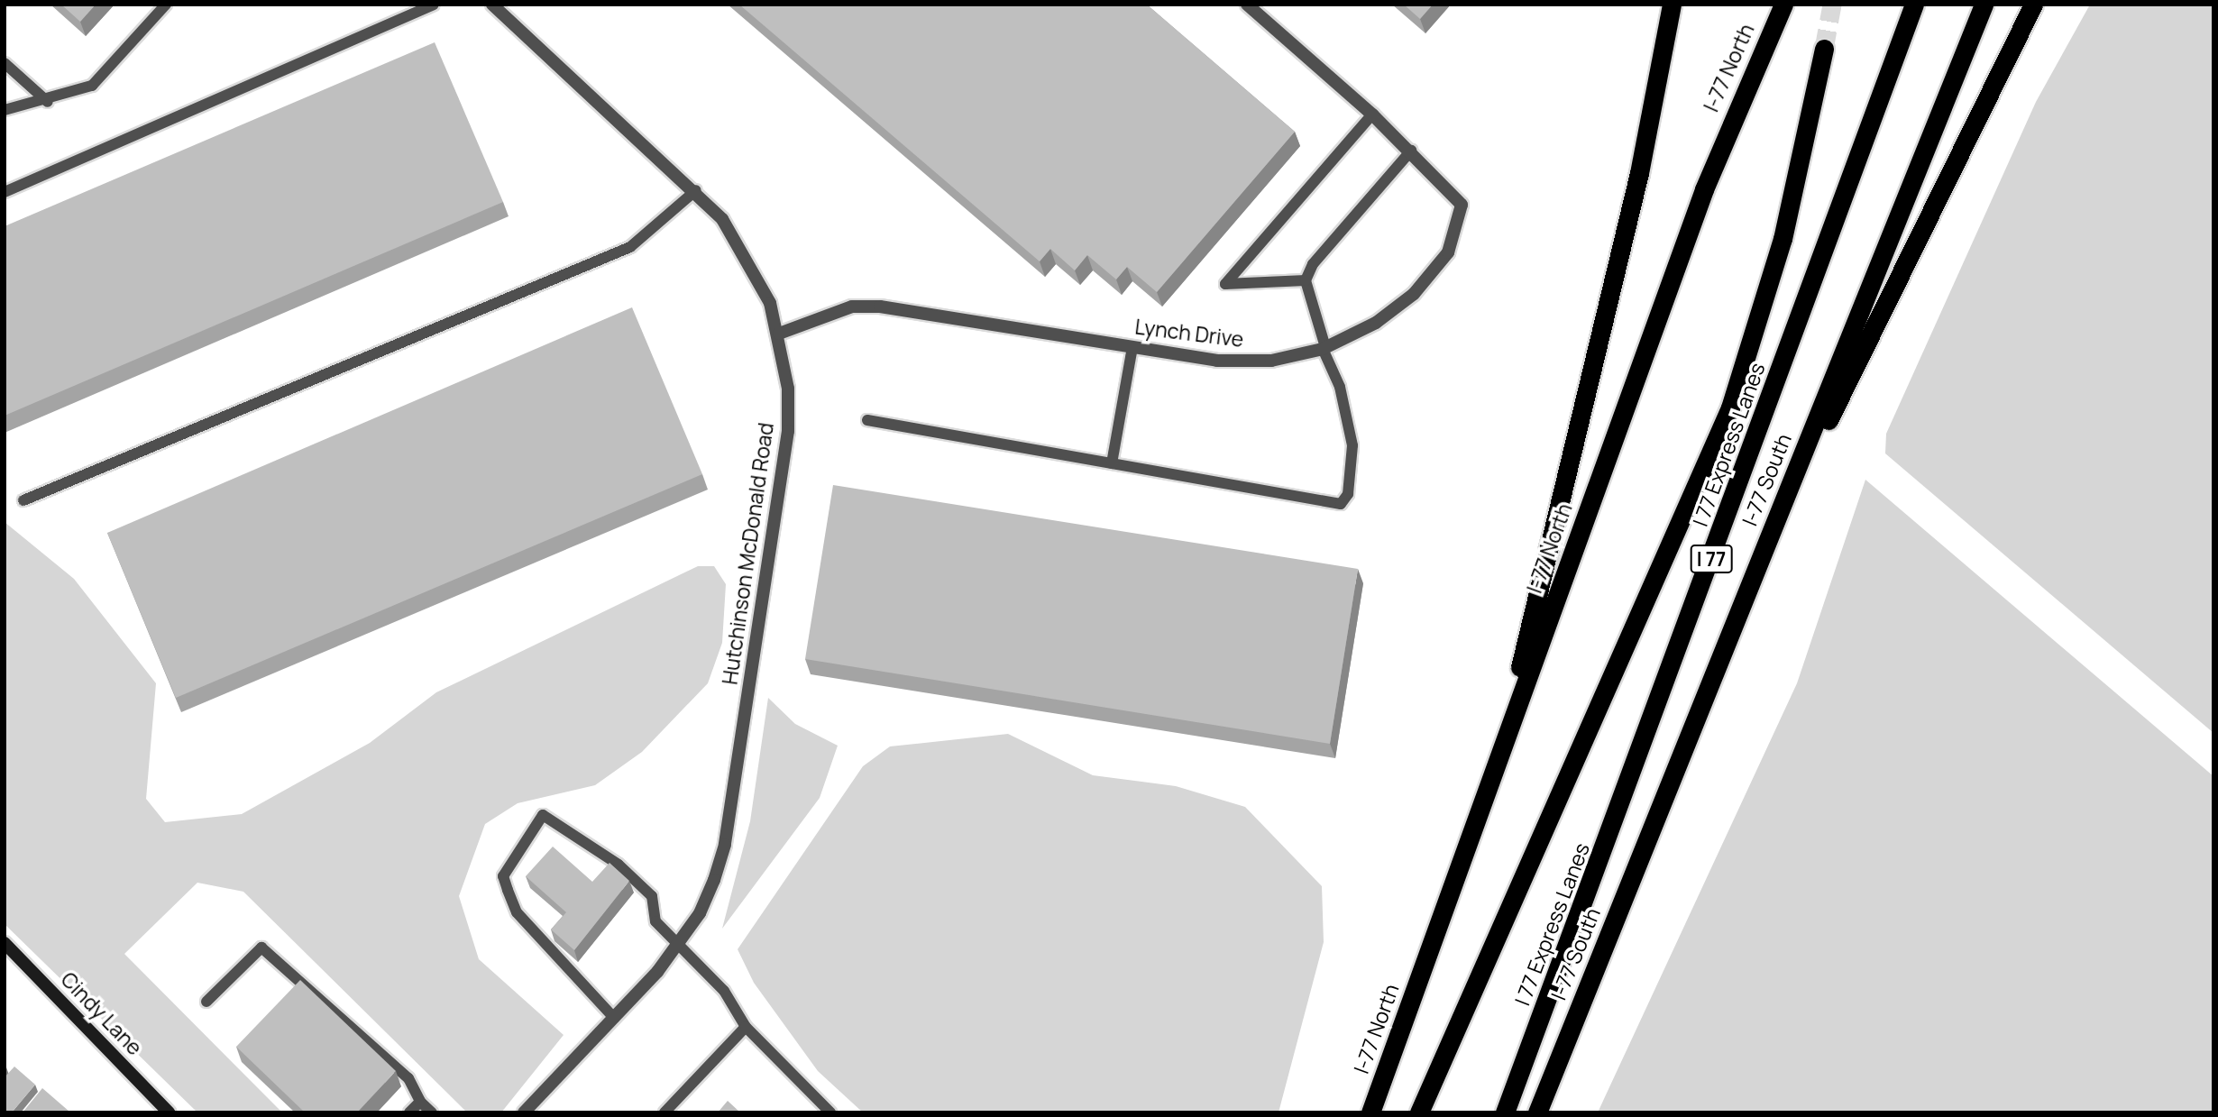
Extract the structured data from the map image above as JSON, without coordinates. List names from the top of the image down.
{
  "streets": {
    "highway": [
      "I-77 North",
      "I 77 Express Lanes",
      "I-77 South",
      "I 77"
    ],
    "main road": ["Cindy Lane"],
    "street": ["Lynch Drive", "Hutchinson McDonald Road"]
  },
  "crossings": [
    ["Lynch Drive", "Hutchinson McDonald Road"]
  ]
}
